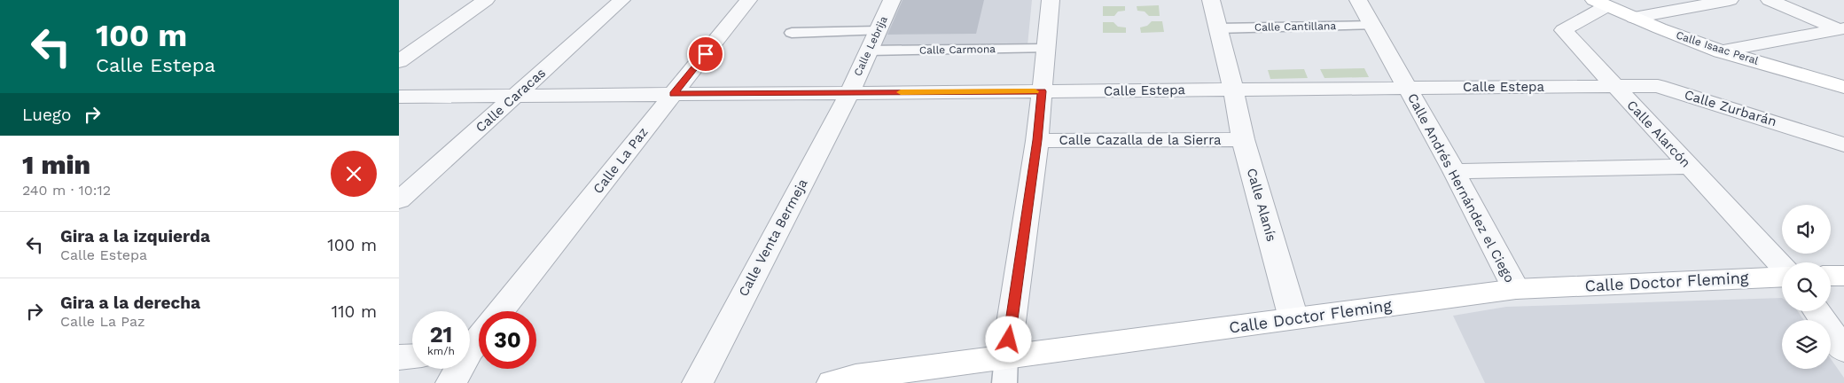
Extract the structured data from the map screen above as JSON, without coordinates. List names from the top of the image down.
{
  "streets": {
    "main road": ["Calle Isaac Peral", "Calle Doctor Fleming"],
    "street": [
      "Calle Cantillana",
      "Calle Lebrija",
      "Calle Carmona",
      "Calle Estepa",
      "Calle Caracas",
      "Calle Zurbarán",
      "Calle Alarcón",
      "Calle Cazalla de la Sierra",
      "Calle La Paz",
      "Calle Andrés Hernández el Ciego",
      "Calle Alanís",
      "Calle Venta Bermeja"
    ]
  },
  "crossings": [
    ["Calle Cantillana", "Calle Andrés Hernández el Ciego"],
    ["Calle Cantillana", "Calle Alanís"],
    ["Calle Lebrija", "Calle Carmona"],
    ["Calle Lebrija", "Calle Estepa"],
    ["Calle Lebrija", "Calle Venta Bermeja"],
    ["Calle Isaac Peral", "Calle Alarcón"],
    ["Calle Estepa", "Calle Caracas"],
    ["Calle Estepa", "Calle Zurbarán"],
    ["Calle Estepa", "Calle Alarcón"],
    ["Calle Estepa", "Calle La Paz"],
    ["Calle Estepa", "Calle Andrés Hernández el Ciego"],
    ["Calle Estepa", "Calle Alanís"],
    ["Calle Estepa", "Calle Venta Bermeja"],
    ["Calle Zurbarán", "Calle Alarcón"],
    ["Calle Cazalla de la Sierra", "Calle Alanís"],
    ["Calle Andrés Hernández el Ciego", "Calle Doctor Fleming"],
    ["Calle Alanís", "Calle Doctor Fleming"]
  ],
  "page": {
    "turn": ["100 m", "Calle Estepa"],
    "then": "Luego",
    "heading": ["1 min", "240 m · 10:12"],
    "list": [
      {
        "name": "Gira a la izquierda",
        "note": "Calle Estepa",
        "value": "100 m"
      },
      {
        "name": "Gira a la derecha",
        "note": "Calle La Paz",
        "value": "110 m"
      }
    ],
    "speed": "21 km/h",
    "limit": "30"
  }
}
